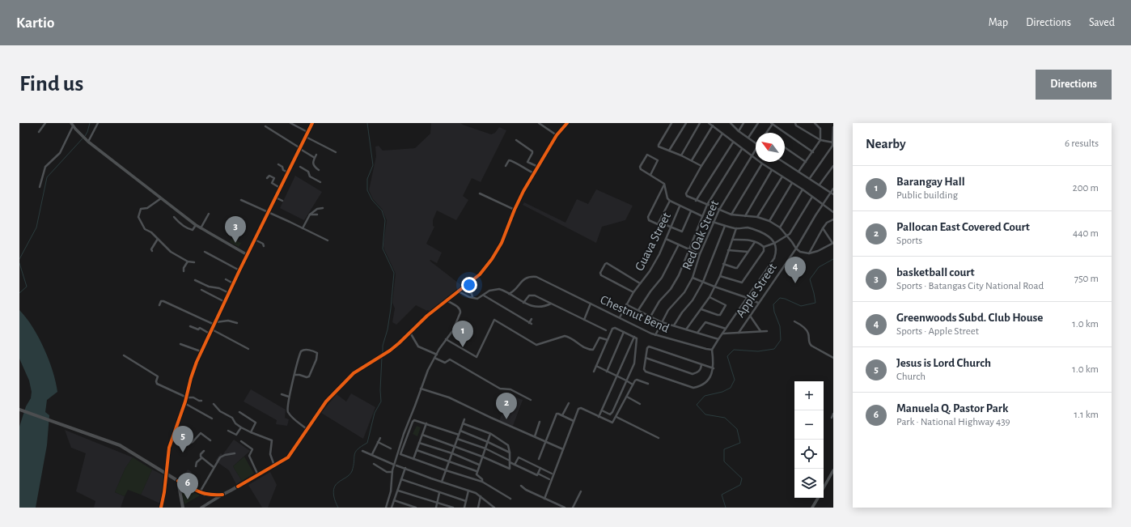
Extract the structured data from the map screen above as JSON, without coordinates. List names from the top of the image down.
{
  "streets": {
    "street": [
      "Red Oak Street",
      "Guava Street",
      "Apple Street",
      "Chestnut Bend"
    ]
  },
  "crossings": [
    ["Red Oak Street", "Chestnut Bend"],
    ["Guava Street", "Chestnut Bend"]
  ],
  "north": "top left",
  "page": {
    "header": "Kartio",
    "nav": ["Map", "Directions", "Saved"],
    "buttons": "Directions",
    "title": "Find us",
    "heading": ["Nearby", "6 results"],
    "list": [
      {
        "mark": "1",
        "name": "Barangay Hall",
        "note": "Public building",
        "value": "200 m"
      },
      {
        "mark": "2",
        "name": "Pallocan East Covered Court",
        "note": "Sports",
        "value": "440 m"
      },
      {
        "mark": "3",
        "name": "basketball court",
        "note": "Sports · Batangas City National Road",
        "value": "750 m"
      },
      {
        "mark": "4",
        "name": "Greenwoods Subd. Club House",
        "note": "Sports · Apple Street",
        "value": "1.0 km"
      },
      {
        "mark": "5",
        "name": "Jesus is Lord Church",
        "note": "Church",
        "value": "1.0 km"
      },
      {
        "mark": "6",
        "name": "Manuela Q. Pastor Park",
        "note": "Park · National Highway 439",
        "value": "1.1 km"
      }
    ],
    "pins": [
      "3",
      "4",
      "1",
      "2",
      "5",
      "6"
    ],
    "map_buttons": ["+", "−"]
  }
}
